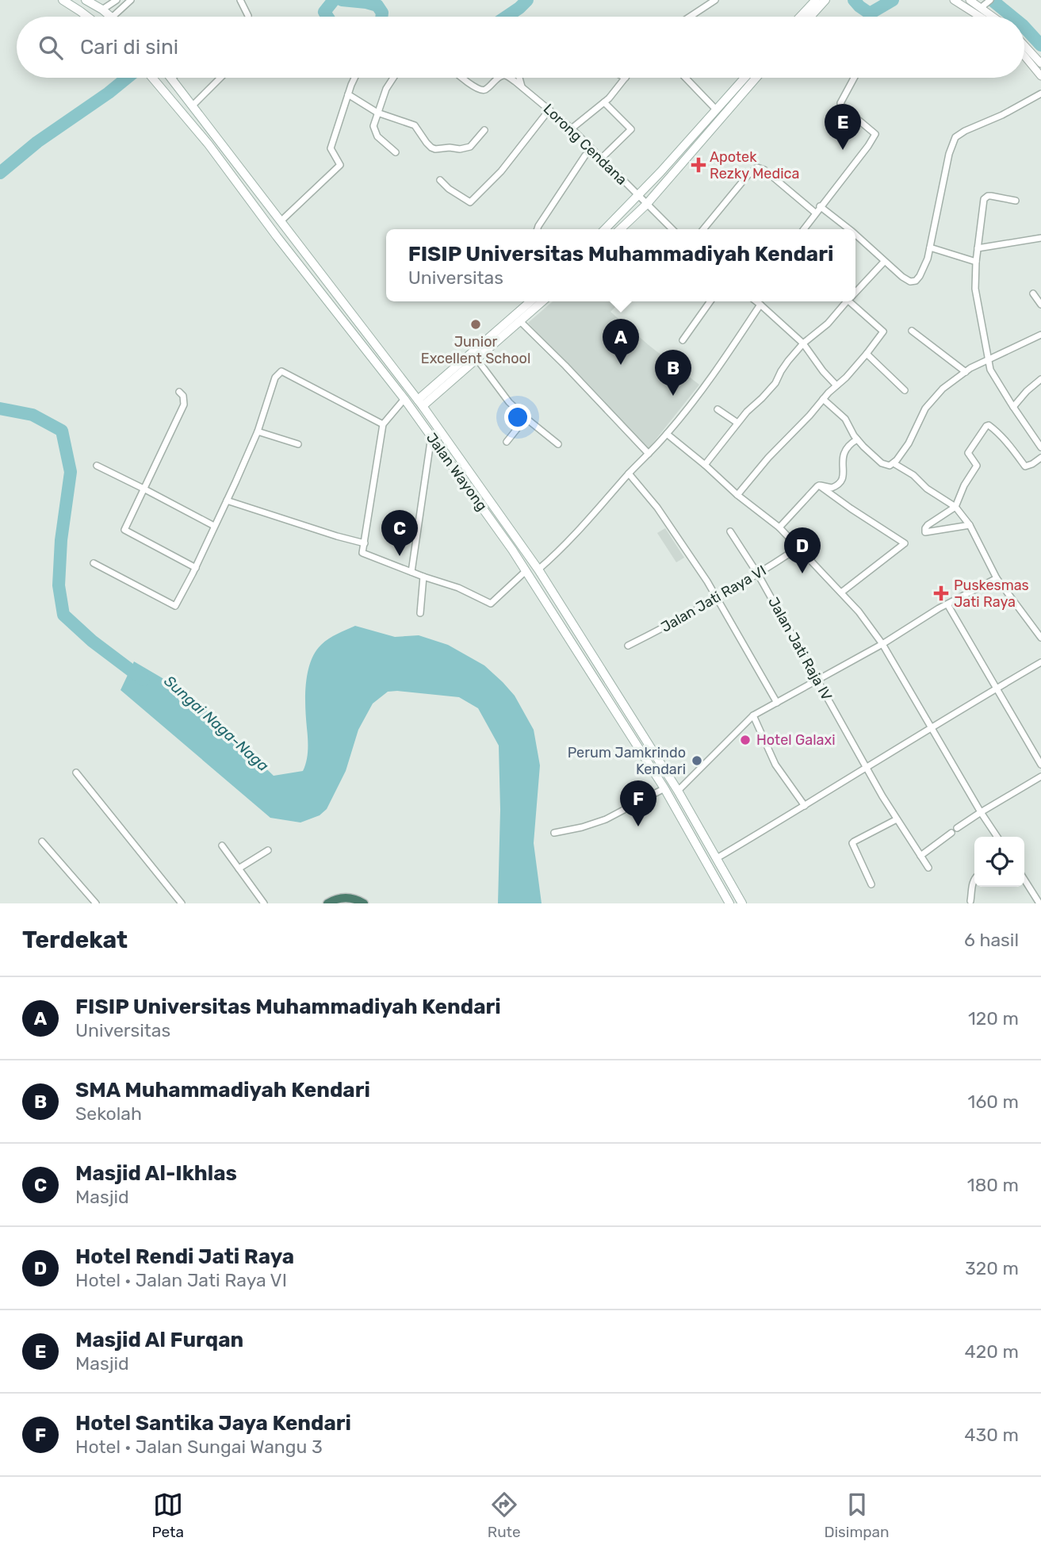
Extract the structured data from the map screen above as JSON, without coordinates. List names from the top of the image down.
{
  "streets": {
    "main road": ["Jalan Wayong"],
    "street": ["Lorong Cendana", "Jalan Jati Raya VI", "Jalan Jati Raja IV"]
  },
  "crossings": [
    ["Jalan Jati Raya VI", "Jalan Jati Raja IV"]
  ],
  "water": ["Sungai Naga-Naga"],
  "places": {
    "health": ["Apotek Rezky Medica", "Puskesmas Jati Raya"],
    "other": ["Junior Excellent School", "Hotel Galaxi", "Perum Jamkrindo Kendari"]
  },
  "page": {
    "search": "Cari di sini",
    "pins": [
      "E",
      "A",
      "B",
      "C",
      "D",
      "F"
    ],
    "popup": ["FISIP Universitas Muhammadiyah Kendari", "Universitas"],
    "heading": ["Terdekat", "6 hasil"],
    "list": [
      {
        "mark": "A",
        "name": "FISIP Universitas Muhammadiyah Kendari",
        "note": "Universitas",
        "value": "120 m"
      },
      {
        "mark": "B",
        "name": "SMA Muhammadiyah Kendari",
        "note": "Sekolah",
        "value": "160 m"
      },
      {
        "mark": "C",
        "name": "Masjid Al-Ikhlas",
        "note": "Masjid",
        "value": "180 m"
      },
      {
        "mark": "D",
        "name": "Hotel Rendi Jati Raya",
        "note": "Hotel · Jalan Jati Raya VI",
        "value": "320 m"
      },
      {
        "mark": "E",
        "name": "Masjid Al Furqan",
        "note": "Masjid",
        "value": "420 m"
      },
      {
        "mark": "F",
        "name": "Hotel Santika Jaya Kendari",
        "note": "Hotel · Jalan Sungai Wangu 3",
        "value": "430 m"
      }
    ],
    "nav": ["Peta", "Rute", "Disimpan"]
  }
}
